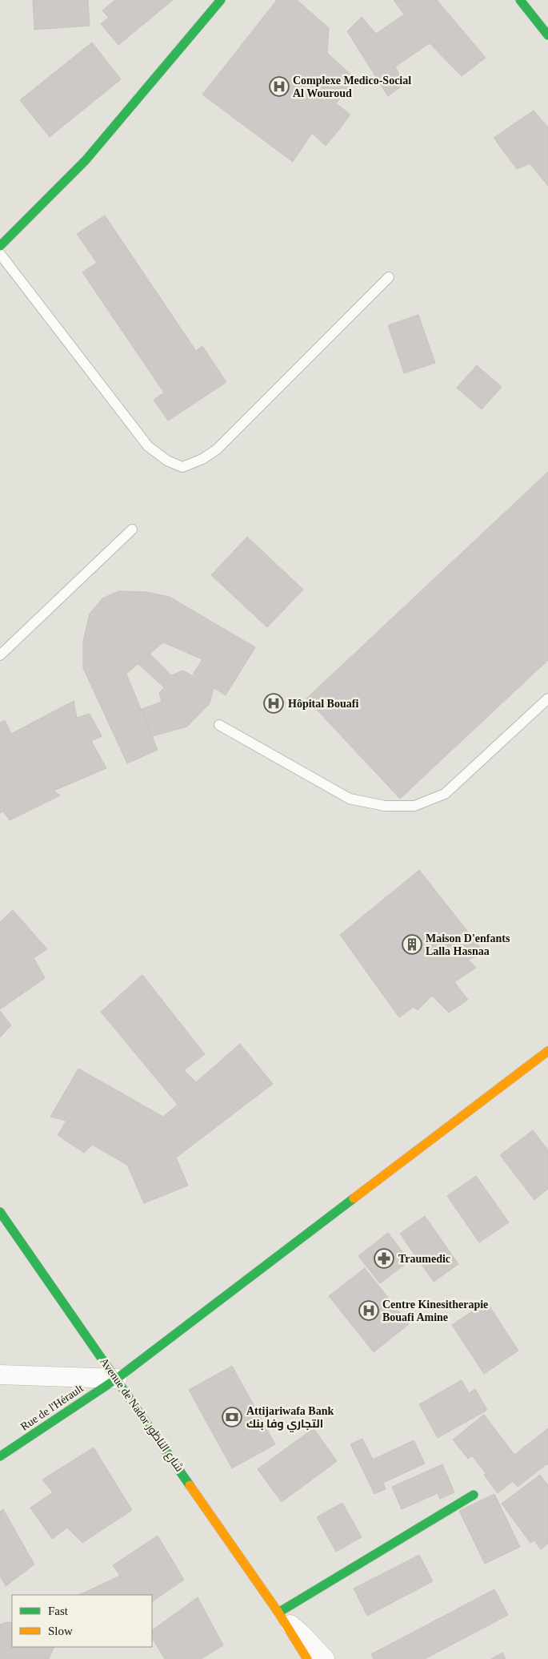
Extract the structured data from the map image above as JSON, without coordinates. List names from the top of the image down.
{
  "streets": {
    "street": ["Rue de l'Hérault", "Avenue de Nador شارع الناظور"]
  },
  "crossings": [
    ["Rue de l'Hérault", "Avenue de Nador شارع الناظور"]
  ],
  "places": {
    "hospital": ["Complexe Medico-Social Al Wouroud", "Hôpital Bouafi", "Centre Kinesitherapie Bouafi Amine"],
    "building": ["Maison D'enfants Lalla Hasnaa"],
    "pharmacy": ["Traumedic"],
    "bank": ["Attijariwafa Bank التجاري وفا بنك"]
  },
  "legend": ["Fast", "Slow"]
}
